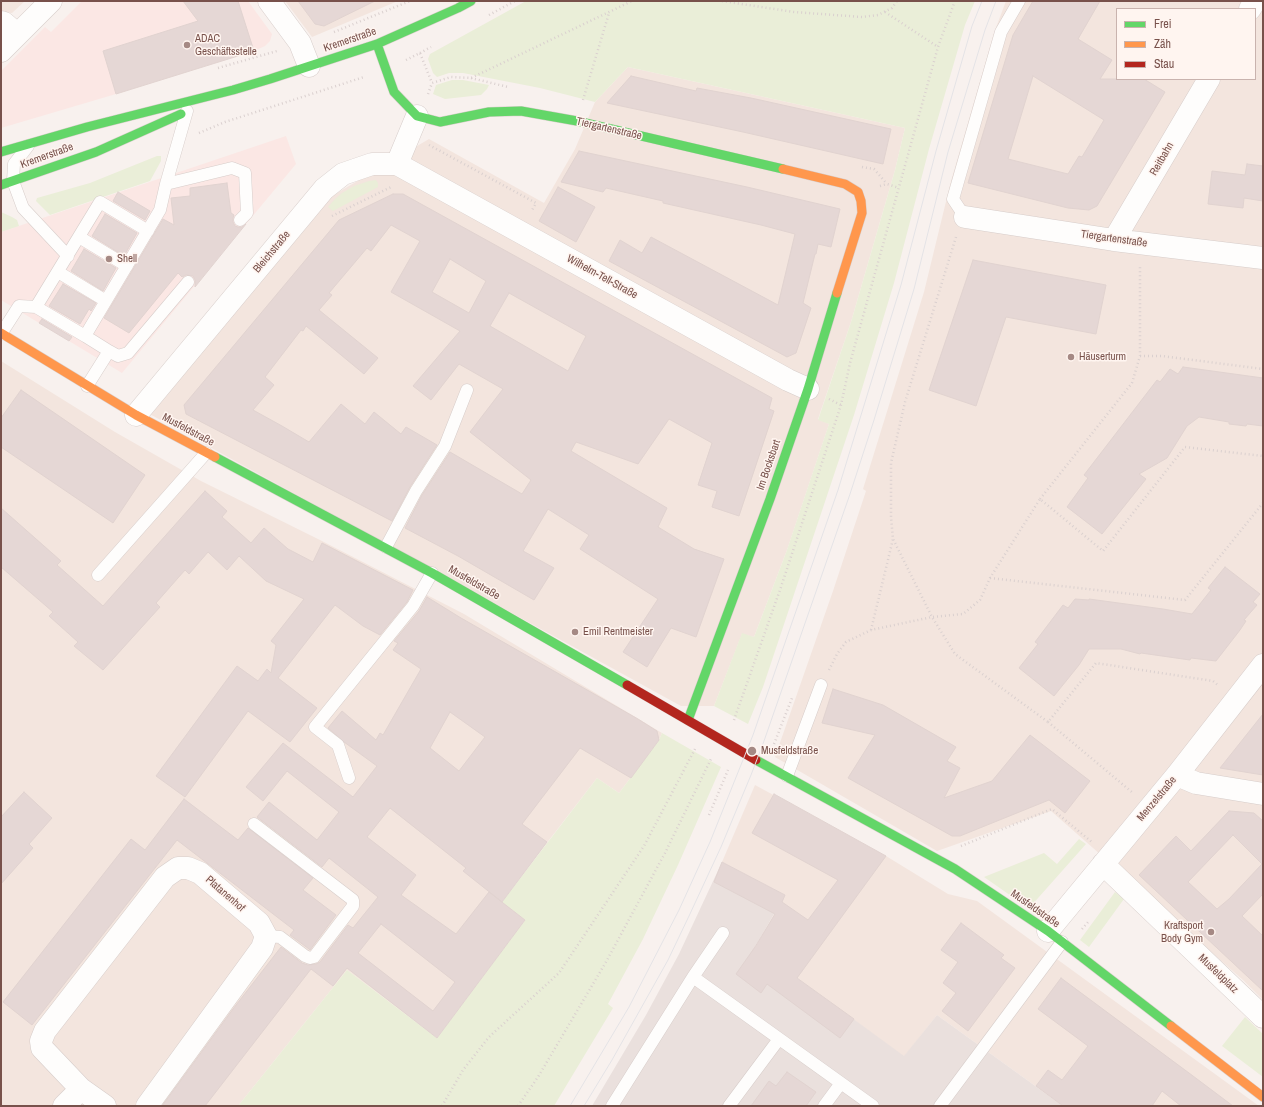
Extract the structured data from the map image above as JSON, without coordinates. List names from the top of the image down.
{
  "streets": {
    "street": [
      "Kremerstraße",
      "Tiergartenstraße",
      "Reitbahn",
      "Bleichstraße",
      "Wilhelm-Tell-Straße",
      "Musfeldstraße",
      "Im Bocksbart",
      "Menzelstraße",
      "Platanenhof",
      "Musfeldplatz"
    ]
  },
  "crossings": [
    ["Tiergartenstraße", "Reitbahn"],
    ["Tiergartenstraße", "Im Bocksbart"],
    ["Bleichstraße", "Wilhelm-Tell-Straße"],
    ["Bleichstraße", "Musfeldstraße"],
    ["Wilhelm-Tell-Straße", "Im Bocksbart"],
    ["Musfeldstraße", "Im Bocksbart"],
    ["Musfeldstraße", "Menzelstraße"],
    ["Menzelstraße", "Musfeldplatz"]
  ],
  "places": [
    "ADAC Geschäftsstelle",
    "Shell",
    "Häuserturm",
    "Emil Rentmeister",
    "Musfeldstraße",
    "Kraftsport Body Gym"
  ],
  "legend": ["Frei", "Zäh", "Stau"]
}
